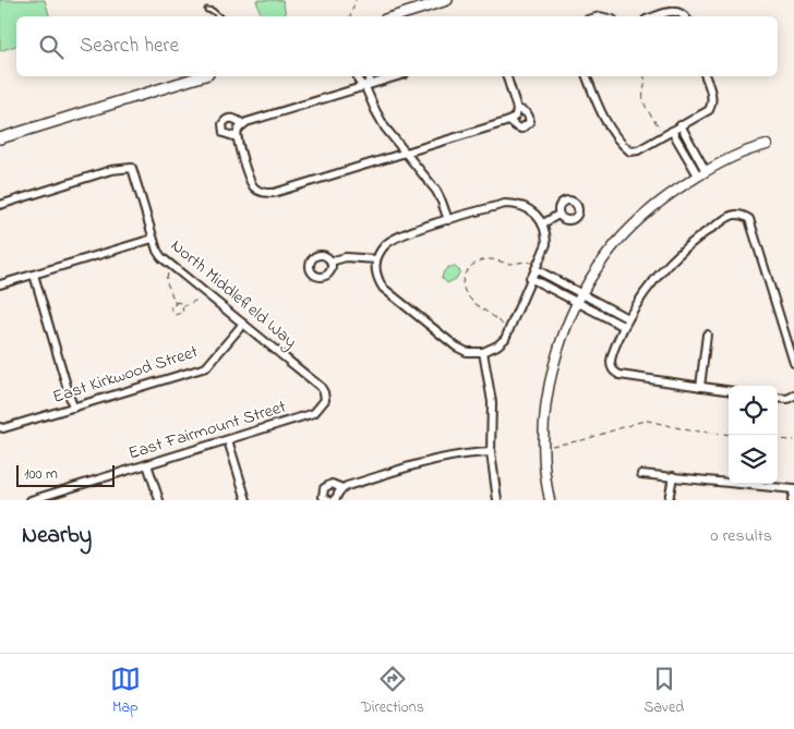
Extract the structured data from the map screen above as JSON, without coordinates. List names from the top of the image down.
{
  "streets": {
    "street": ["North Middlefield Way", "East Kirkwood Street", "East Fairmount Street"]
  },
  "crossings": [
    ["North Middlefield Way", "East Kirkwood Street"],
    ["North Middlefield Way", "East Fairmount Street"]
  ],
  "scale_bar": "100 m",
  "page": {
    "search": "Search here",
    "scale": "100 m",
    "heading": ["Nearby", "0 results"],
    "nav": ["Map", "Directions", "Saved"]
  }
}
